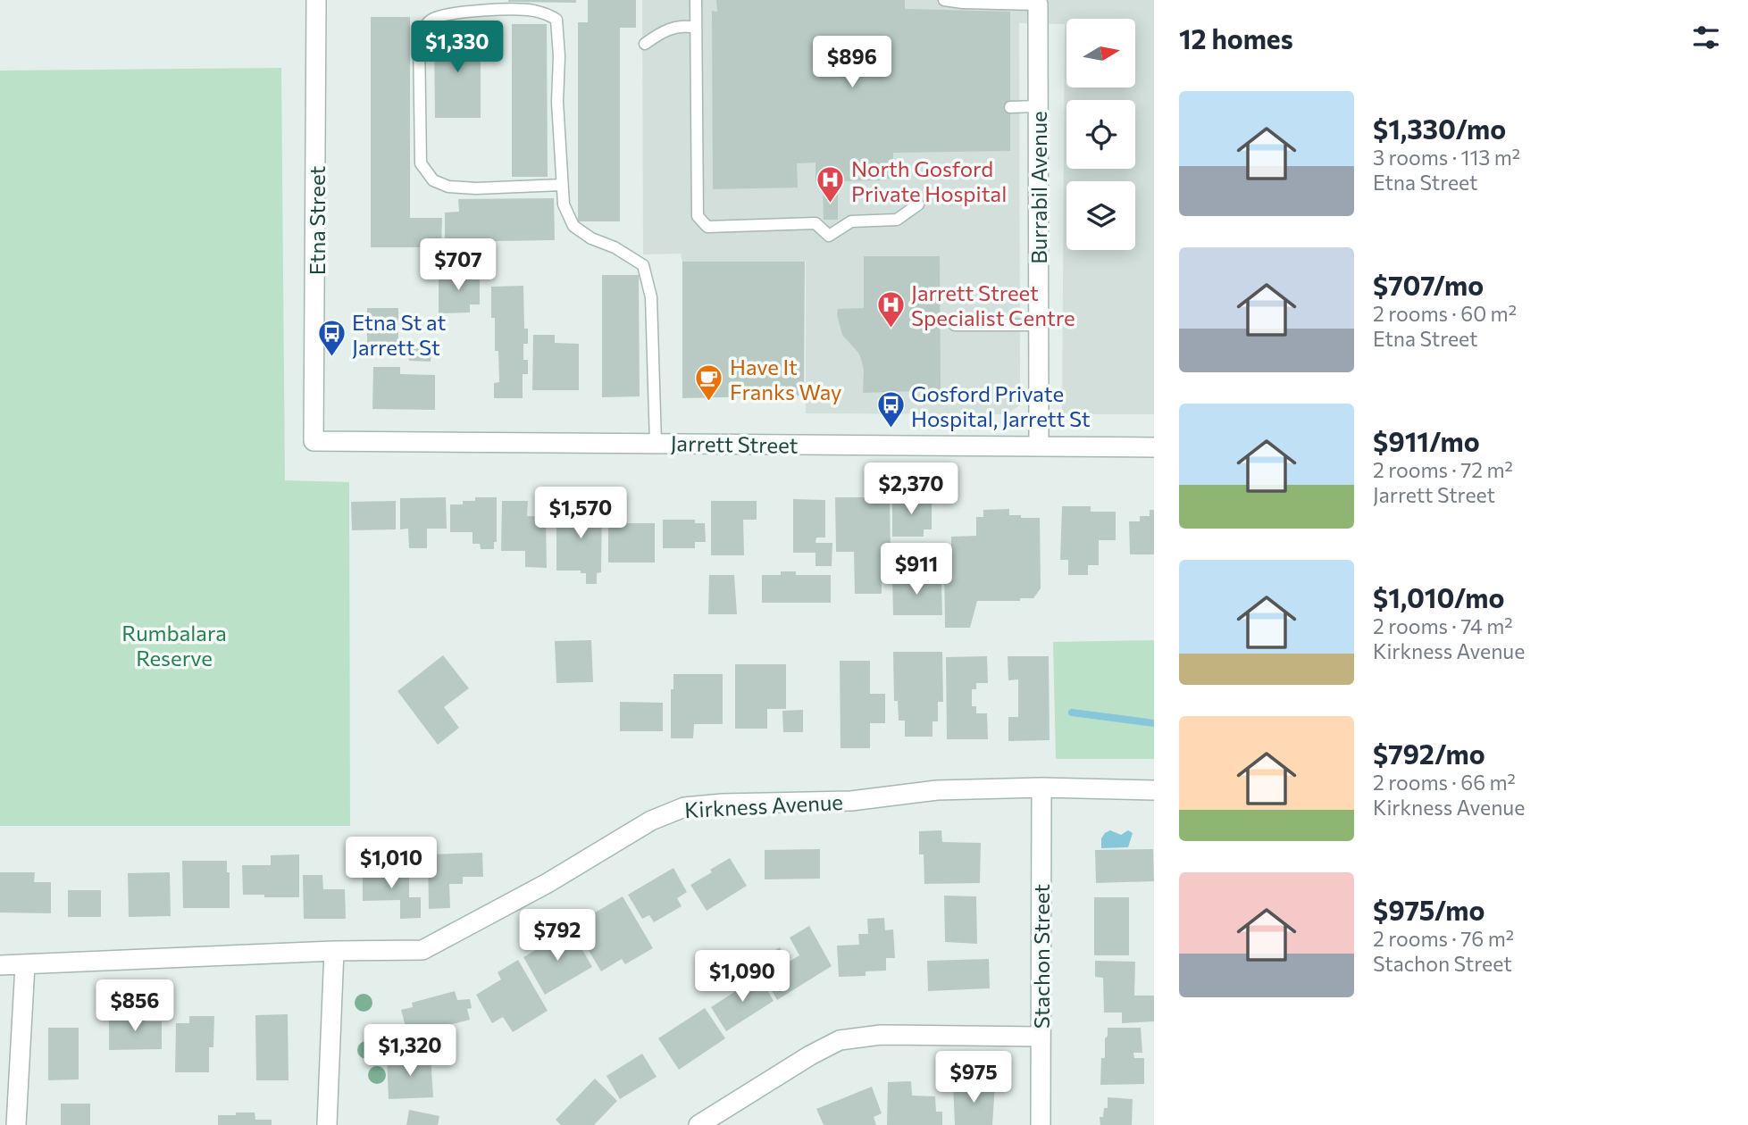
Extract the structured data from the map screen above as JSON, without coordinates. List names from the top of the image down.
{
  "streets": {
    "street": [
      "Burrabil Avenue",
      "Etna Street",
      "Jarrett Street",
      "Kirkness Avenue",
      "Stachon Street"
    ]
  },
  "crossings": [
    ["Burrabil Avenue", "Jarrett Street"],
    ["Etna Street", "Jarrett Street"],
    ["Kirkness Avenue", "Stachon Street"]
  ],
  "parks": ["Rumbalara Reserve"],
  "places": {
    "hospital": ["North Gosford Private Hospital", "Jarrett Street Specialist Centre"],
    "bus stop": ["Etna St at Jarrett St", "Gosford Private Hospital, Jarrett St"],
    "cafe": ["Have It Franks Way"]
  },
  "north": "right",
  "page": {
    "heading": "12 homes",
    "price": [
      "$1,330",
      "$896",
      "$707",
      "$2,370",
      "$1,570",
      "$911",
      "$1,010",
      "$792",
      "$1,090",
      "$856",
      "$1,320",
      "$975"
    ],
    "list": [
      {
        "name": "$1,330/mo",
        "note": "3 rooms · 113 m² · Etna Street"
      },
      {
        "name": "$707/mo",
        "note": "2 rooms · 60 m² · Etna Street"
      },
      {
        "name": "$911/mo",
        "note": "2 rooms · 72 m² · Jarrett Street"
      },
      {
        "name": "$1,010/mo",
        "note": "2 rooms · 74 m² · Kirkness Avenue"
      },
      {
        "name": "$792/mo",
        "note": "2 rooms · 66 m² · Kirkness Avenue"
      },
      {
        "name": "$975/mo",
        "note": "2 rooms · 76 m² · Stachon Street"
      }
    ]
  }
}
